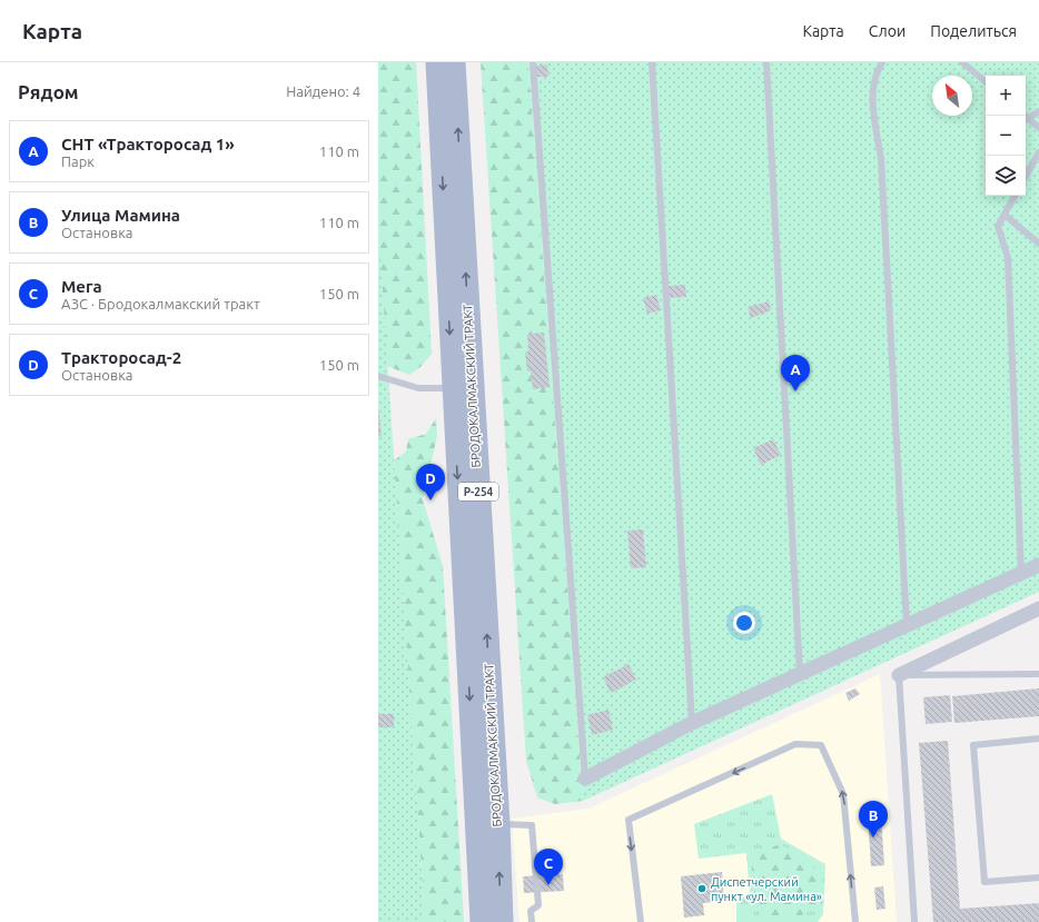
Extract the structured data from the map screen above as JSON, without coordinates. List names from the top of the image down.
{
  "streets": {
    "main road": ["БРОДОКАЛМАКСКИЙ ТРАКТ", "Р-254"]
  },
  "places": ["Диспетчерский пункт «ул. Мамина»"],
  "north": "top left",
  "page": {
    "header": "Карта",
    "nav": ["Карта", "Слои", "Поделиться"],
    "heading": ["Рядом", "Найдено: 4"],
    "map_buttons": ["+", "−"],
    "list": [
      {
        "mark": "A",
        "name": "СНТ «Тракторосад 1»",
        "note": "Парк",
        "value": "110 m"
      },
      {
        "mark": "B",
        "name": "Улица Мамина",
        "note": "Остановка",
        "value": "110 m"
      },
      {
        "mark": "C",
        "name": "Мега",
        "note": "АЗС · Бродокалмакский тракт",
        "value": "150 m"
      },
      {
        "mark": "D",
        "name": "Тракторосад-2",
        "note": "Остановка",
        "value": "150 m"
      }
    ],
    "pins": [
      "A",
      "D",
      "B",
      "C"
    ]
  }
}
